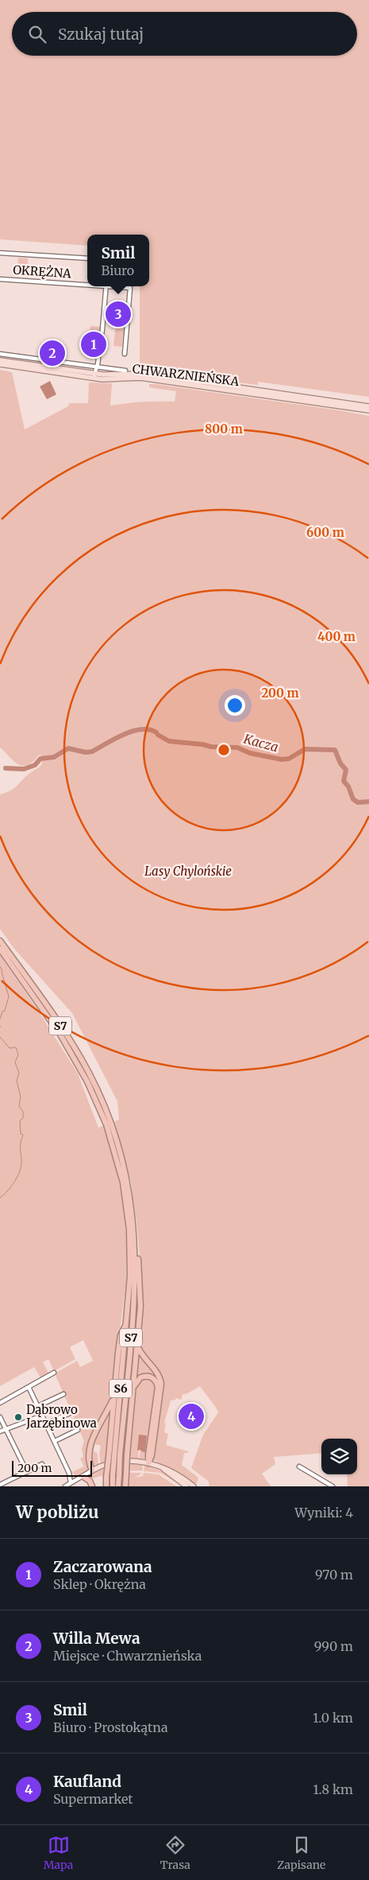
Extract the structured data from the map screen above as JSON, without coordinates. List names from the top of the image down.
{
  "streets": {
    "highway": ["S7", "S6"],
    "main road": ["CHWARZNIEŃSKA"],
    "street": ["OKRĘŻNA"]
  },
  "crossings": [
    ["S7", "S6"]
  ],
  "water": ["Kacza"],
  "parks": ["Lasy Chylońskie"],
  "places": ["Dąbrowo Jarzębinowa"],
  "scale_bar": "200 m",
  "page": {
    "search": "Szukaj tutaj",
    "popup": ["Smil", "Biuro"],
    "pins": [
      "3",
      "1",
      "2",
      "4"
    ],
    "scale": "200 m",
    "heading": ["W pobliżu", "Wyniki: 4"],
    "list": [
      {
        "mark": "1",
        "name": "Zaczarowana",
        "note": "Sklep · Okrężna",
        "value": "970 m"
      },
      {
        "mark": "2",
        "name": "Willa Mewa",
        "note": "Miejsce · Chwarznieńska",
        "value": "990 m"
      },
      {
        "mark": "3",
        "name": "Smil",
        "note": "Biuro · Prostokątna",
        "value": "1.0 km"
      },
      {
        "mark": "4",
        "name": "Kaufland",
        "note": "Supermarket",
        "value": "1.8 km"
      }
    ],
    "nav": ["Mapa", "Trasa", "Zapisane"]
  },
  "rings": [
    "800 m",
    "600 m",
    "400 m",
    "200 m"
  ]
}
